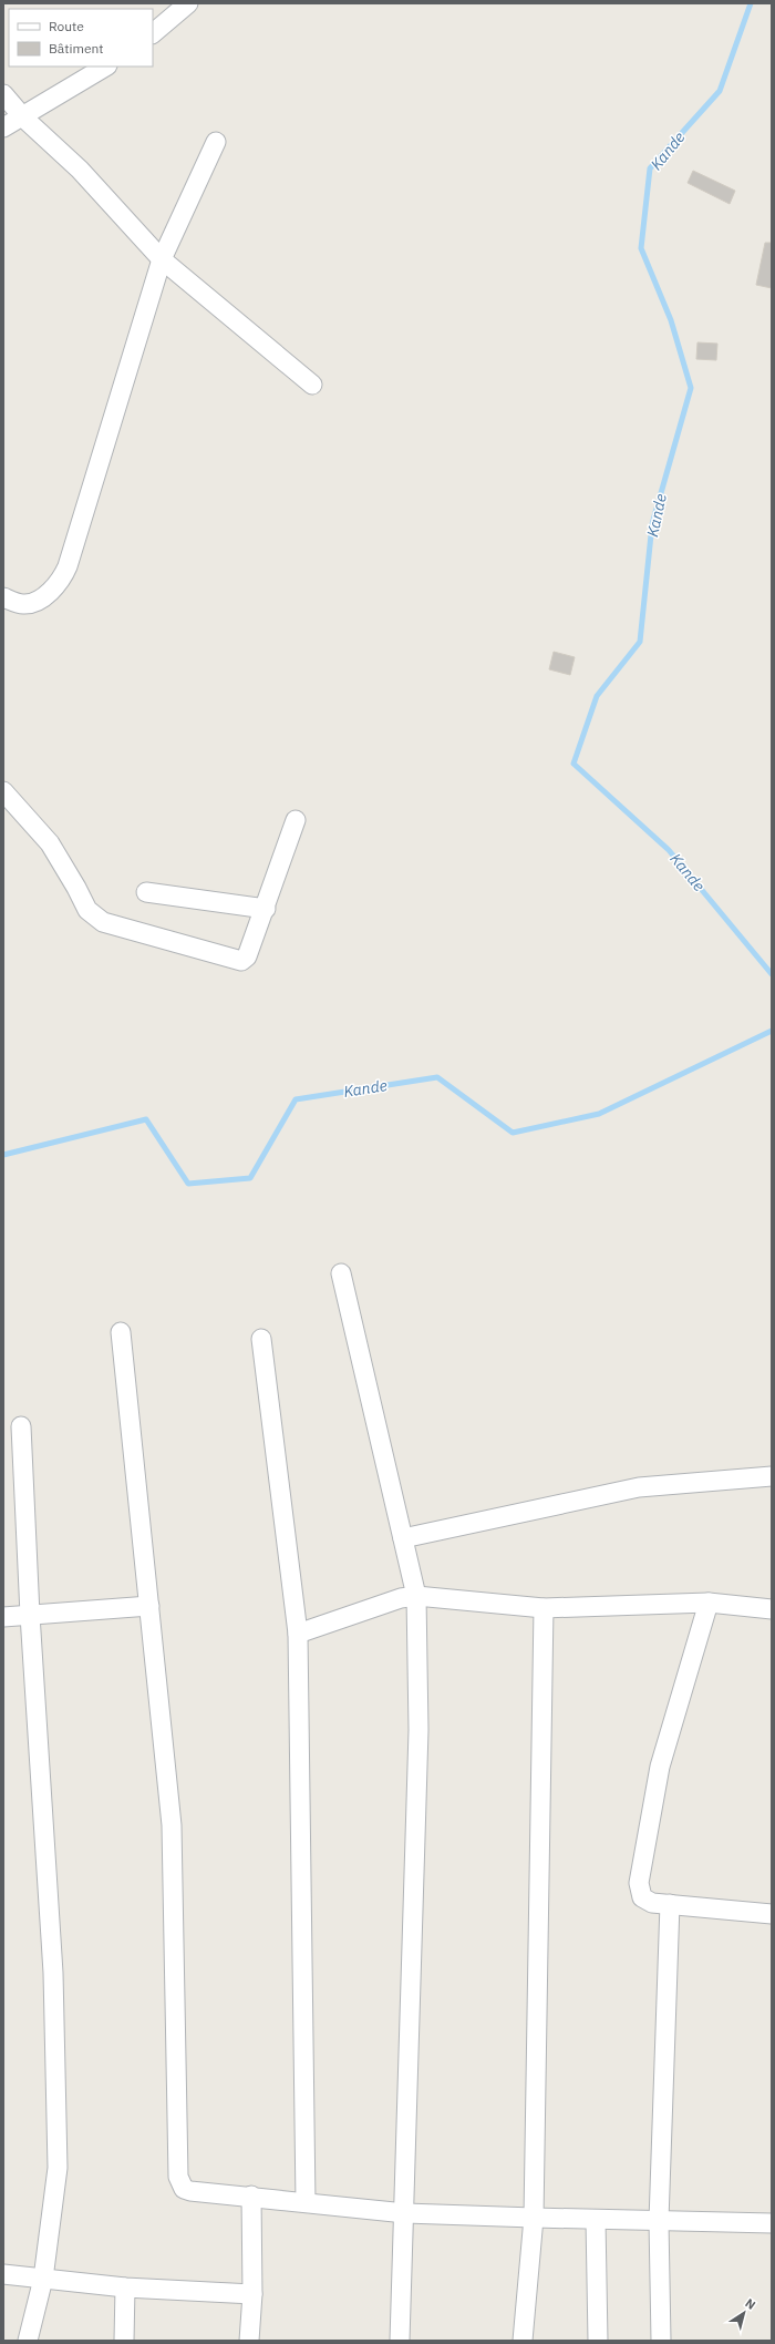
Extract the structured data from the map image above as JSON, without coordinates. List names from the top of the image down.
{
  "water": ["Kande"],
  "legend": ["Route", "Bâtiment"],
  "north": "top right"
}
